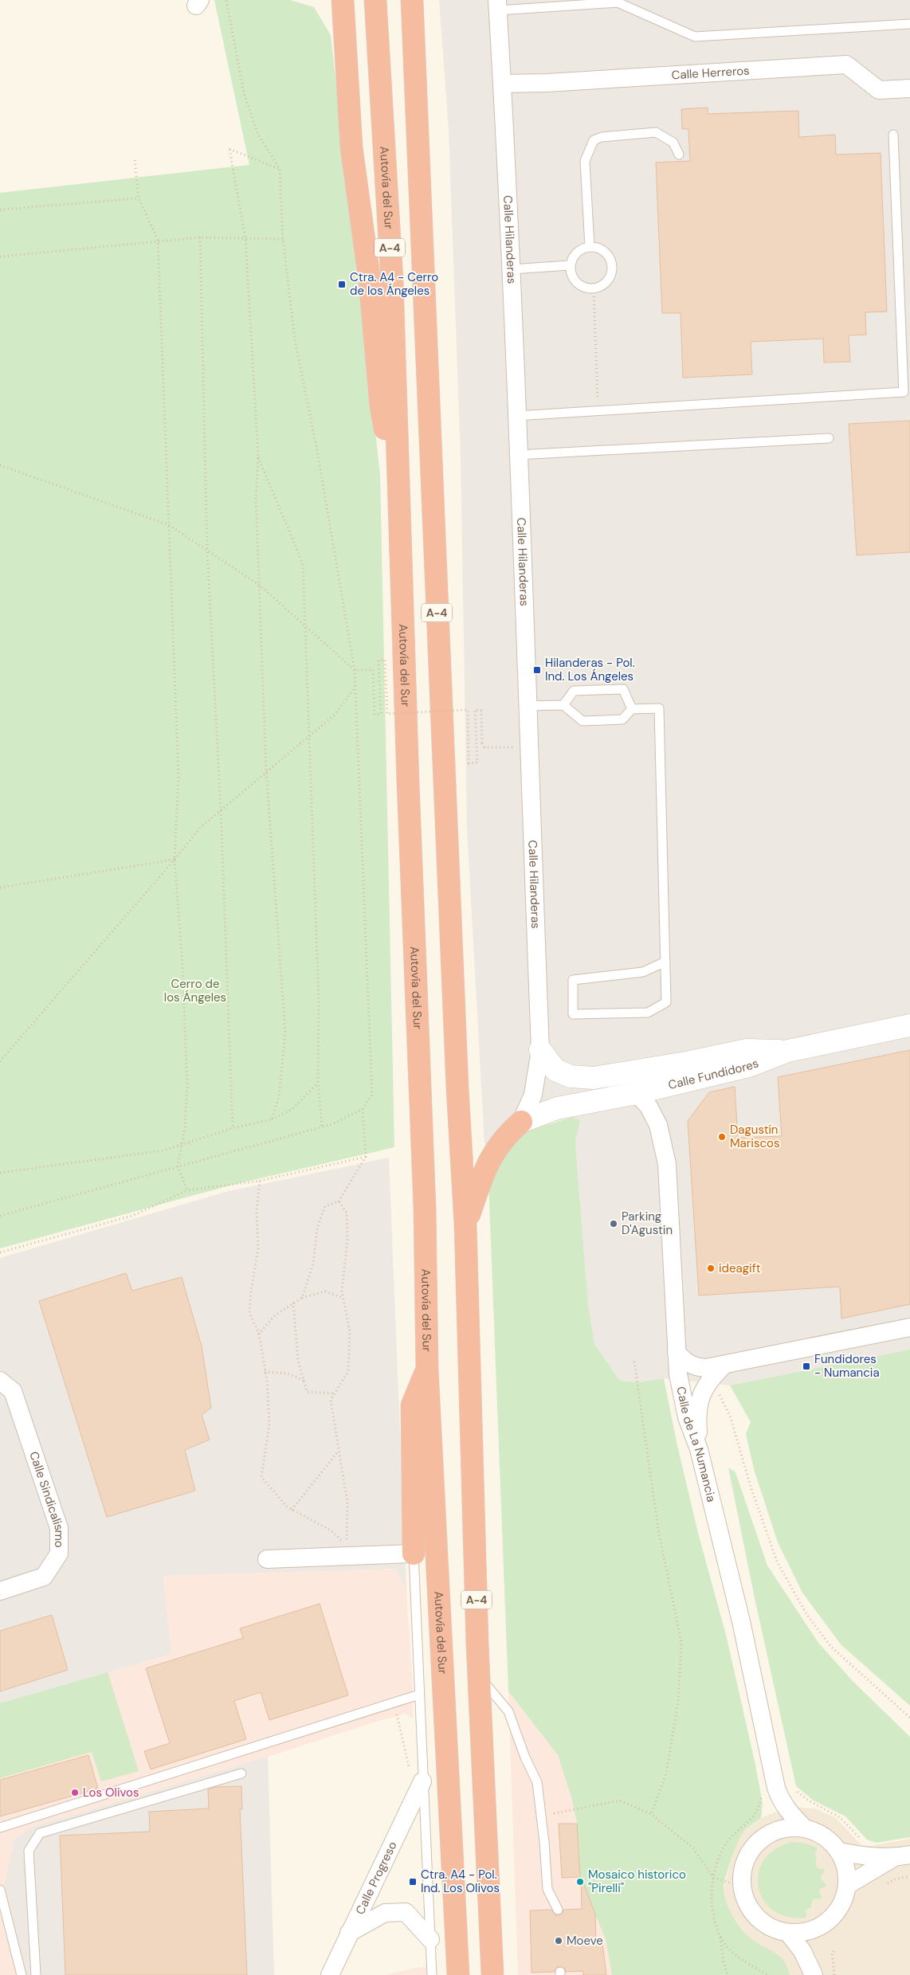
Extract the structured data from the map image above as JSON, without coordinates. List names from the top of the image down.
{
  "streets": {
    "highway": ["Autovía del Sur", "A-4"],
    "street": [
      "Calle Herreros",
      "Calle Hilanderas",
      "Calle Fundidores",
      "Calle de La Numancia",
      "Calle Sindicalismo",
      "Calle Progreso"
    ]
  },
  "crossings": [
    ["Calle Herreros", "Calle Hilanderas"],
    ["Calle Hilanderas", "Calle Fundidores"],
    ["Calle Fundidores", "Calle de La Numancia"]
  ],
  "parks": ["Cerro de los Ángeles"],
  "places": {
    "transit": [
      "Ctra. A4 - Cerro de los Ángeles",
      "Hilanderas - Pol. Ind. Los Ángeles",
      "Fundidores - Numancia",
      "Ctra. A4 - Pol. Ind. Los Olivos"
    ],
    "other": [
      "Dagustín Mariscos",
      "Parking D'Agustin",
      "ideagift",
      "Los Olivos",
      "Mosaico historico \"Pirelli\"",
      "Moeve"
    ]
  }
}
